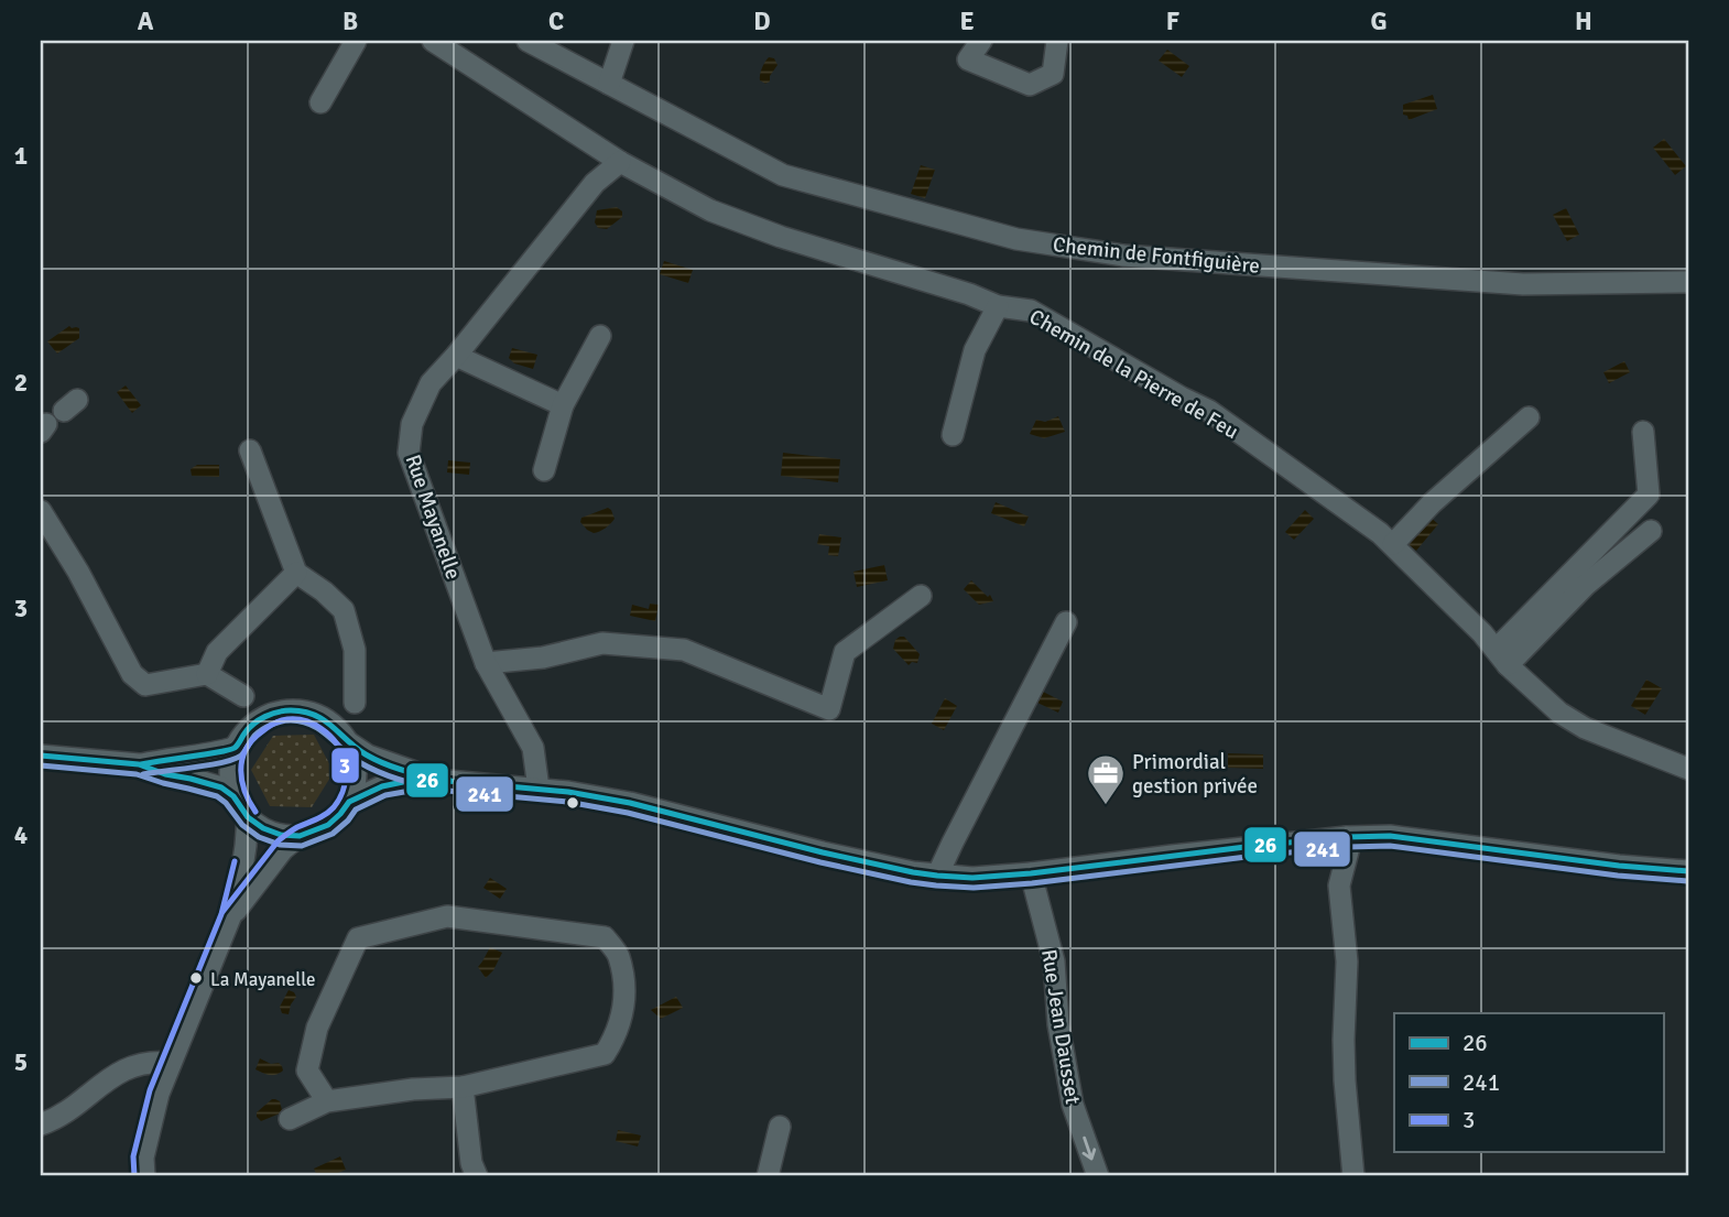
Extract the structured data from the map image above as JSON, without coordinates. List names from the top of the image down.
{
  "streets": {
    "street": [
      "Chemin de Fontfiguière",
      "Chemin de la Pierre de Feu",
      "Rue Mayanelle",
      "Rue Jean Dausset"
    ]
  },
  "crossings": [
    ["Chemin de la Pierre de Feu", "Rue Mayanelle"]
  ],
  "one_way": ["Rue Jean Dausset"],
  "places": {
    "office": ["Primordial gestion privée"],
    "other": ["La Mayanelle"]
  },
  "lines": ["transit line 26", "transit line 3", "transit line 241"],
  "legend": ["26", "241", "3"],
  "grid": {
    "columns": [
      "A",
      "B",
      "C",
      "D",
      "E",
      "F",
      "G",
      "H"
    ],
    "rows": [
      "1",
      "2",
      "3",
      "4",
      "5"
    ]
  }
}
